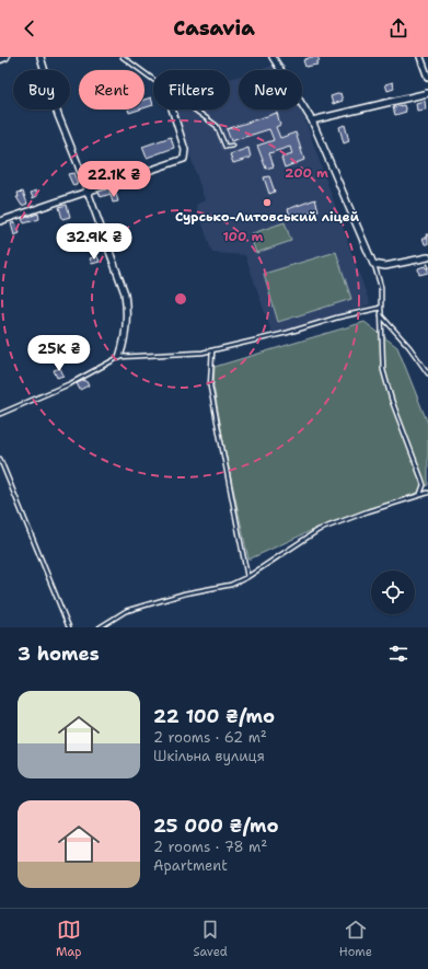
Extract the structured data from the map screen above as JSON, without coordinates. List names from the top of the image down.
{
  "places": ["Сурсько-Литовський ліцей"],
  "page": {
    "header": "Casavia",
    "chip": [
      "Buy",
      "Rent",
      "Filters",
      "New"
    ],
    "price": ["22.1K ₴", "32.9K ₴", "25K ₴"],
    "heading": "3 homes",
    "list": [
      {
        "name": "22 100 ₴/mo",
        "note": "2 rooms · 62 m² · Шкільна вулиця"
      },
      {
        "name": "25 000 ₴/mo",
        "note": "2 rooms · 78 m² · Apartment"
      }
    ],
    "tabs": ["Map", "Saved", "Home"]
  },
  "rings": ["200 m", "100 m"]
}
